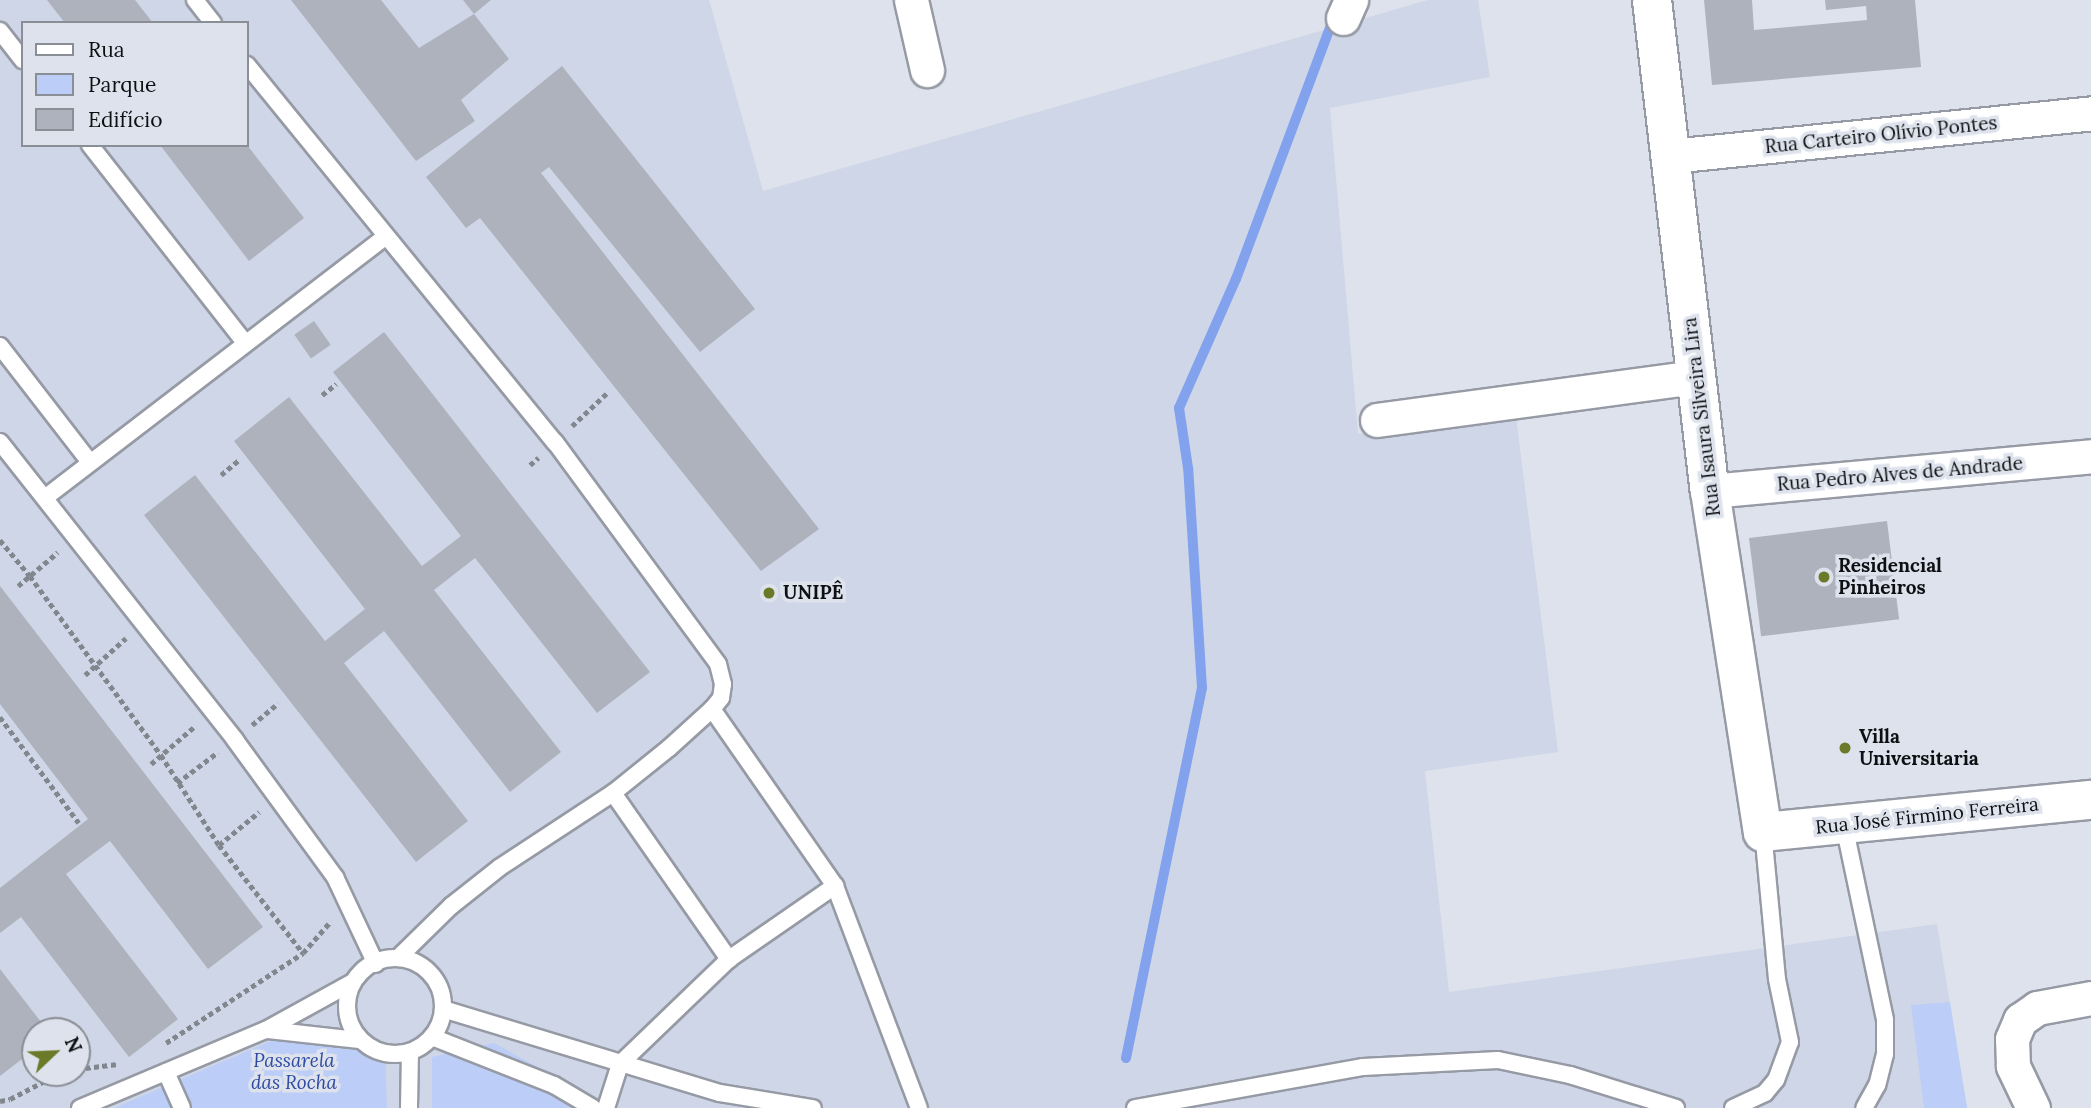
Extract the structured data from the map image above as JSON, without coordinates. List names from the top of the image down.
{
  "streets": {
    "main road": ["Rua Isaura Silveira Lira", "Rua José Firmino Ferreira"],
    "street": ["Rua Carteiro Olívio Pontes", "Rua Pedro Alves de Andrade"]
  },
  "crossings": [
    ["Rua Carteiro Olívio Pontes", "Rua Isaura Silveira Lira"],
    ["Rua Isaura Silveira Lira", "Rua Pedro Alves de Andrade"],
    ["Rua Isaura Silveira Lira", "Rua José Firmino Ferreira"]
  ],
  "parks": ["Passarela das Rocha"],
  "places": ["Residencial Pinheiros", "UNIPÊ", "Villa Universitaria"],
  "legend": ["Rua", "Parque", "Edifício"],
  "north": "top right"
}
